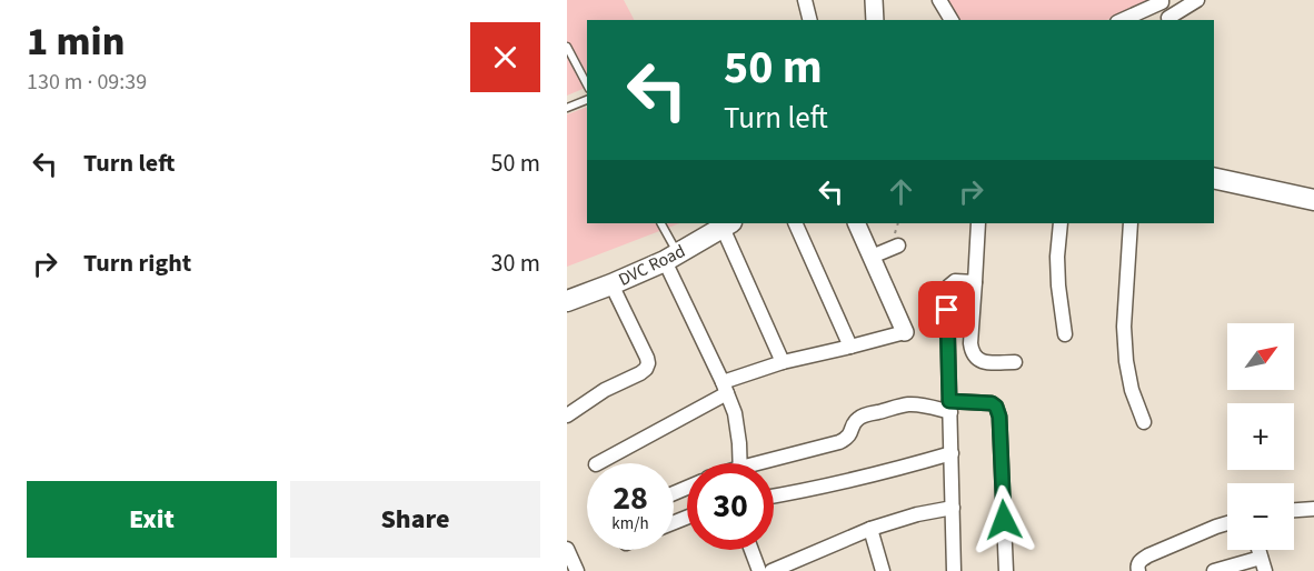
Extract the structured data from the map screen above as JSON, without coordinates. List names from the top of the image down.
{
  "streets": {
    "main road": ["DVC Road"]
  },
  "north": "top right",
  "page": {
    "heading": ["1 min", "130 m · 09:39"],
    "turn": ["50 m", "Turn left"],
    "list": [
      {
        "name": "Turn left",
        "value": "50 m"
      },
      {
        "name": "Turn right",
        "value": "30 m"
      }
    ],
    "map_buttons": ["+", "−"],
    "speed": "28 km/h",
    "limit": "30",
    "buttons": ["Exit", "Share"]
  }
}
